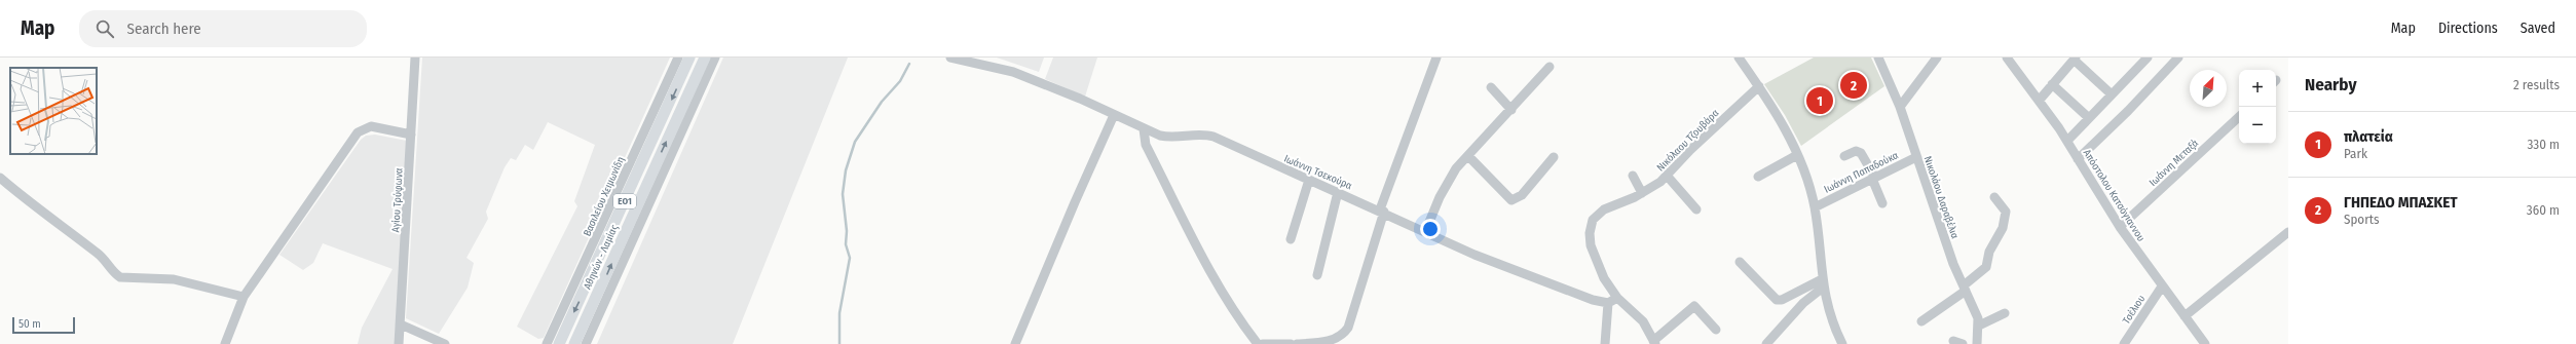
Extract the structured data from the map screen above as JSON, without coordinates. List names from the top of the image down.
{
  "streets": {
    "main road": ["ΕΟ1", "Αθηνών - Λαμίας"],
    "street": [
      "Νικόλαου Τζουβάρα",
      "Ιωάννη Μεταξά",
      "Ιωάννη Τσεκούρα",
      "Ιωάννη Παπαδούκα",
      "Απόστολου Κατσόγιαννου",
      "Βασιλείου Χειμωνίδη",
      "Νικολάου Δαραβέλια",
      "Αγίου Τρύφωνα",
      "Τσέλιου"
    ]
  },
  "crossings": [
    ["Ιωάννη Μεταξά", "Απόστολου Κατσόγιαννου"],
    ["Ιωάννη Παπαδούκα", "Νικολάου Δαραβέλια"],
    ["Απόστολου Κατσόγιαννου", "Τσέλιου"]
  ],
  "scale_bar": "50 m",
  "north": "top right",
  "page": {
    "header": "Map",
    "search": "Search here",
    "nav": ["Map", "Directions", "Saved"],
    "heading": ["Nearby", "2 results"],
    "map_buttons": ["+", "−"],
    "pins": ["2", "1"],
    "list": [
      {
        "mark": "1",
        "name": "πλατεία",
        "note": "Park",
        "value": "330 m"
      },
      {
        "mark": "2",
        "name": "ΓΗΠΕΔΟ ΜΠΑΣΚΕΤ",
        "note": "Sports",
        "value": "360 m"
      }
    ],
    "scale": "50 m"
  }
}
